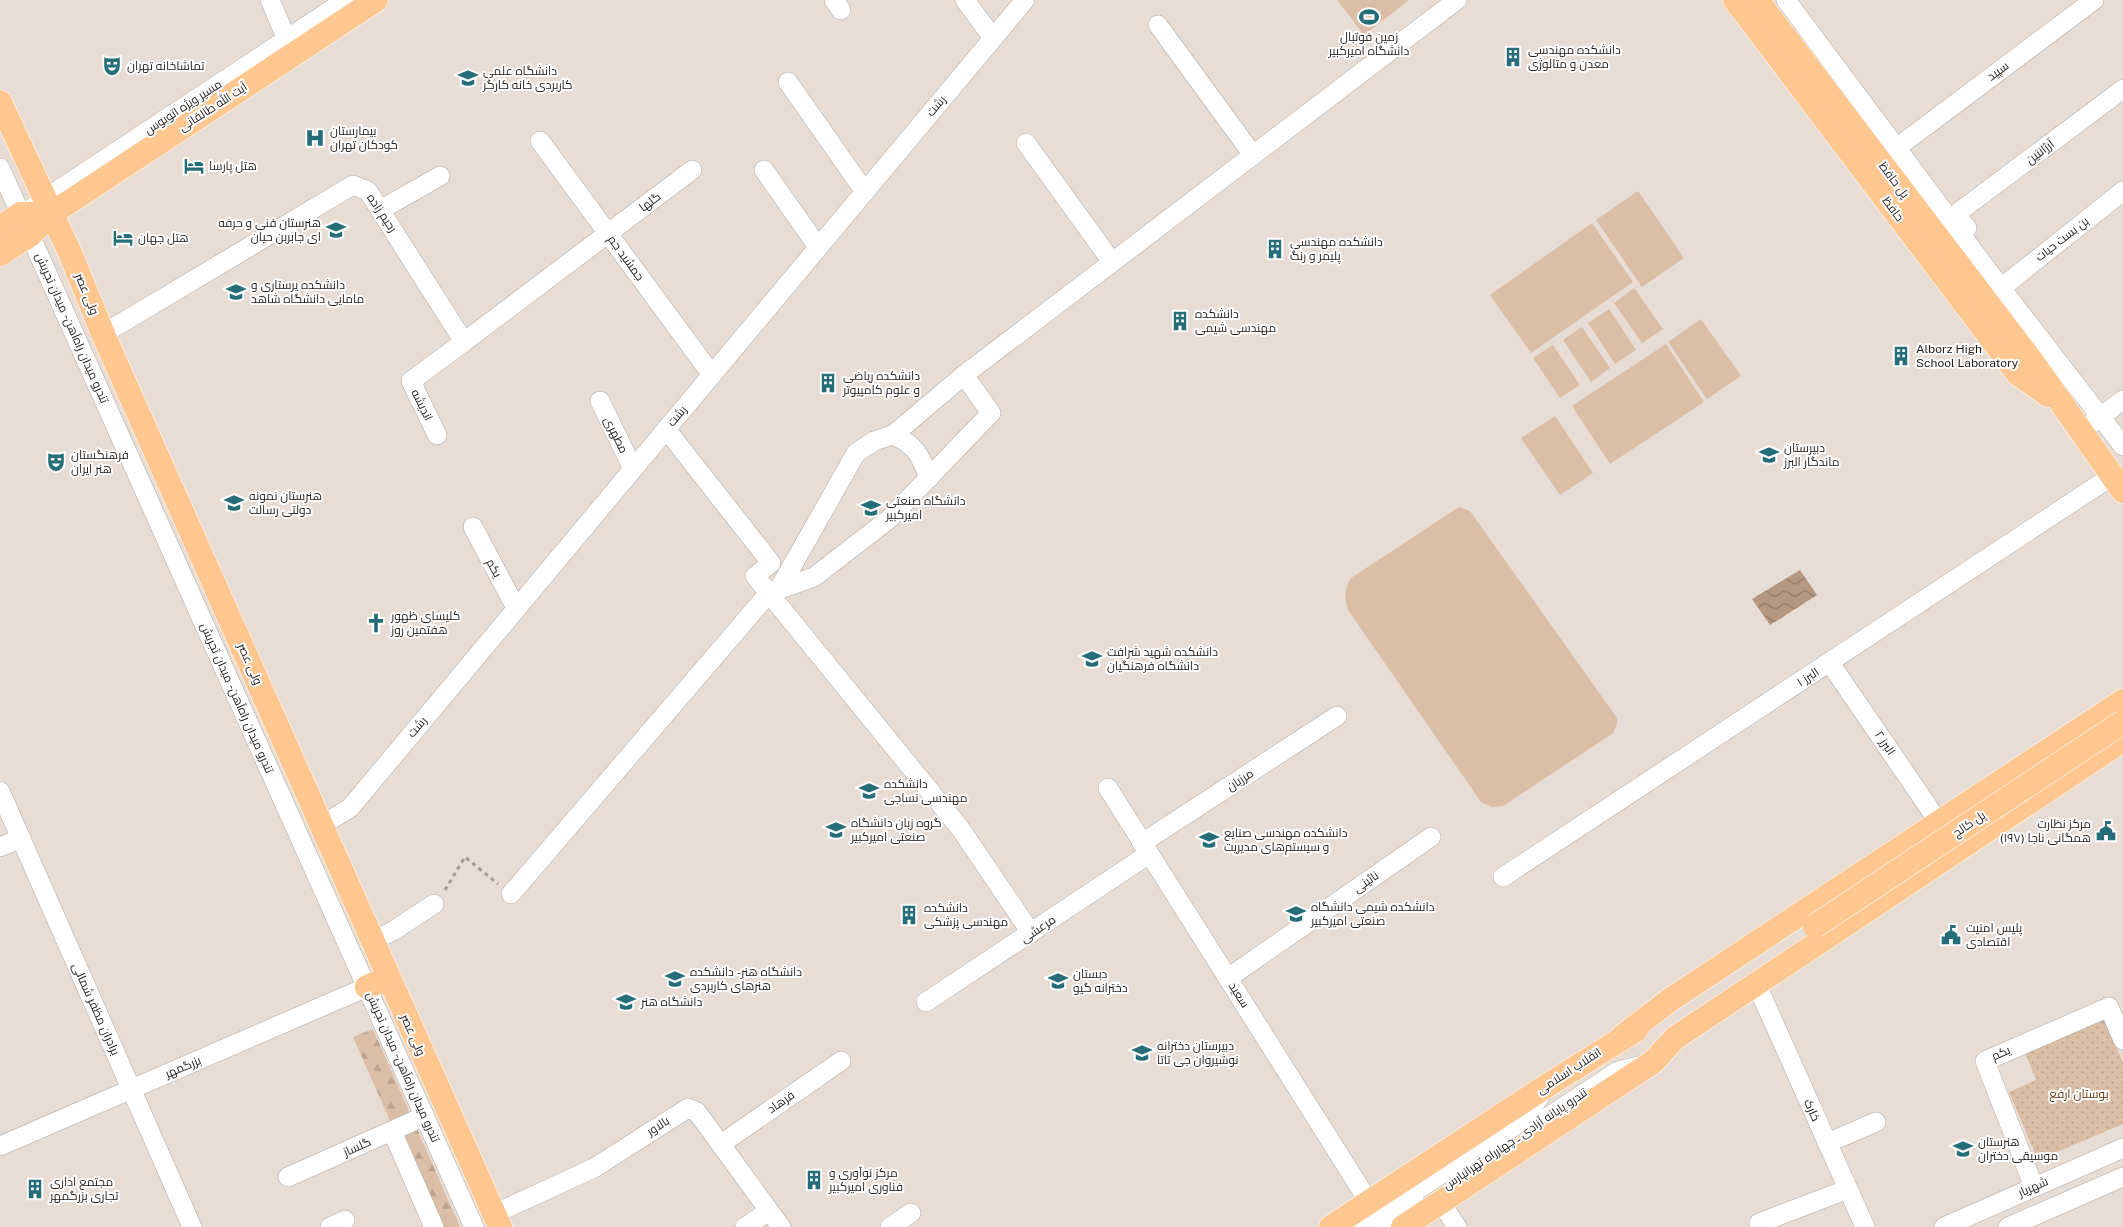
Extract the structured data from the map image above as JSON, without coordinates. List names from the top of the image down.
{
  "streets": {
    "main road": [
      "آیت الله طالقانی",
      "پل حافظ",
      "حافظ",
      "ولی عصر",
      "پل کالج",
      "انقلاب اسلامی"
    ],
    "street": [
      "سپید",
      "رشت",
      "آرژانتین",
      "گلها",
      "رحیم زاده",
      "بن بست حیات",
      "جمشید جم",
      "تندرو میدان راه‌آهن - میدان تجریش",
      "اندیشه",
      "مطهری",
      "یکم",
      "البرز ۱",
      "البرز ۲",
      "مرزبان",
      "نائینی",
      "مرعشی",
      "سعید",
      "برادران مظفر شمالی",
      "بزرگمهر",
      "فرهاد",
      "خارک",
      "بالاور",
      "تندرو پایانه آزادی ـ چهارراه تهرانپارس",
      "گلساز",
      "شهریار"
    ]
  },
  "crossings": [
    ["رشت", "جمشید جم"],
    ["رشت", "ولی عصر"],
    ["رشت", "مطهری"],
    ["رشت", "یکم"],
    ["آیت الله طالقانی", "ولی عصر"],
    ["آرژانتین", "بن بست حیات"],
    ["پل حافظ", "حافظ"],
    ["گلها", "جمشید جم"],
    ["حافظ", "البرز ۱"],
    ["رحیم زاده", "ولی عصر"],
    ["رحیم زاده", "اندیشه"],
    ["ولی عصر", "تندرو میدان راه‌آهن - میدان تجریش"],
    ["ولی عصر", "بزرگمهر"],
    ["ولی عصر", "بالاور"],
    ["تندرو میدان راه‌آهن - میدان تجریش", "بزرگمهر"],
    ["تندرو میدان راه‌آهن - میدان تجریش", "گلساز"],
    ["یکم", "شهریار"],
    ["البرز ۱", "البرز ۲"],
    ["مرزبان", "مرعشی"],
    ["مرزبان", "سعید"],
    ["پل کالج", "انقلاب اسلامی"],
    ["نائینی", "سعید"],
    ["مرعشی", "سعید"],
    ["سعید", "انقلاب اسلامی"],
    ["برادران مظفر شمالی", "بزرگمهر"],
    ["فرهاد", "بالاور"]
  ],
  "parks": ["بوستان ارفع"],
  "places": {
    "sports": ["زمین فوتبال دانشگاه امیرکبیر"],
    "building": [
      "دانشکده مهندسی معدن و متالوژی",
      "دانشکده مهندسی پلیمر و رنگ",
      "دانشکده مهندسی شیمی",
      "Alborz High School Laboratory",
      "دانشکده ریاضی و علوم کامپیوتر",
      "دانشکده مهندسی پزشکی",
      "مرکز نوآوری و فناوری امیرکبیر",
      "مجتمع اداری تجاری بزرگمهر"
    ],
    "theatre": ["تماشاخانه تهران", "فرهنگستان هنر ایران"],
    "school or university": [
      "دانشگاه علمی کاربردی خانه کارگر",
      "هنرستان فنی و حرفه ای جابربن حیان",
      "دانشکده پرستاری و مامایی دانشگاه شاهد",
      "دبیرستان ماندگار البرز",
      "هنرستان نمونه دولتی رسالت",
      "دانشگاه صنعتی امیرکبیر",
      "دانشکده شهید شرافت دانشگاه فرهنگیان",
      "دانشکده مهندسی نساجی",
      "گروه زبان دانشگاه صنعتی امیرکبیر",
      "دانشکده مهندسی صنایع و سیستم‌های مدیریت",
      "دانشکده شیمی دانشگاه صنعتی امیرکبیر",
      "دانشگاه هنر - دانشکده هنرهای کاربردی",
      "دبستان دخترانه گیو",
      "دانشگاه هنر",
      "دبیرستان دخترانه نوشیروان جی تاتا",
      "هنرستان موسیقی دختران"
    ],
    "hospital": ["بیمارستان کودکان تهران"],
    "hotel": ["هتل پارسا", "هتل جهان"],
    "church": ["کلیسای ظهور هفتمین روز"],
    "public building": ["مرکز نظارت همگانی ناجا (۱۹۷)", "پلیس امنیت اقتصادی"]
  }
}
